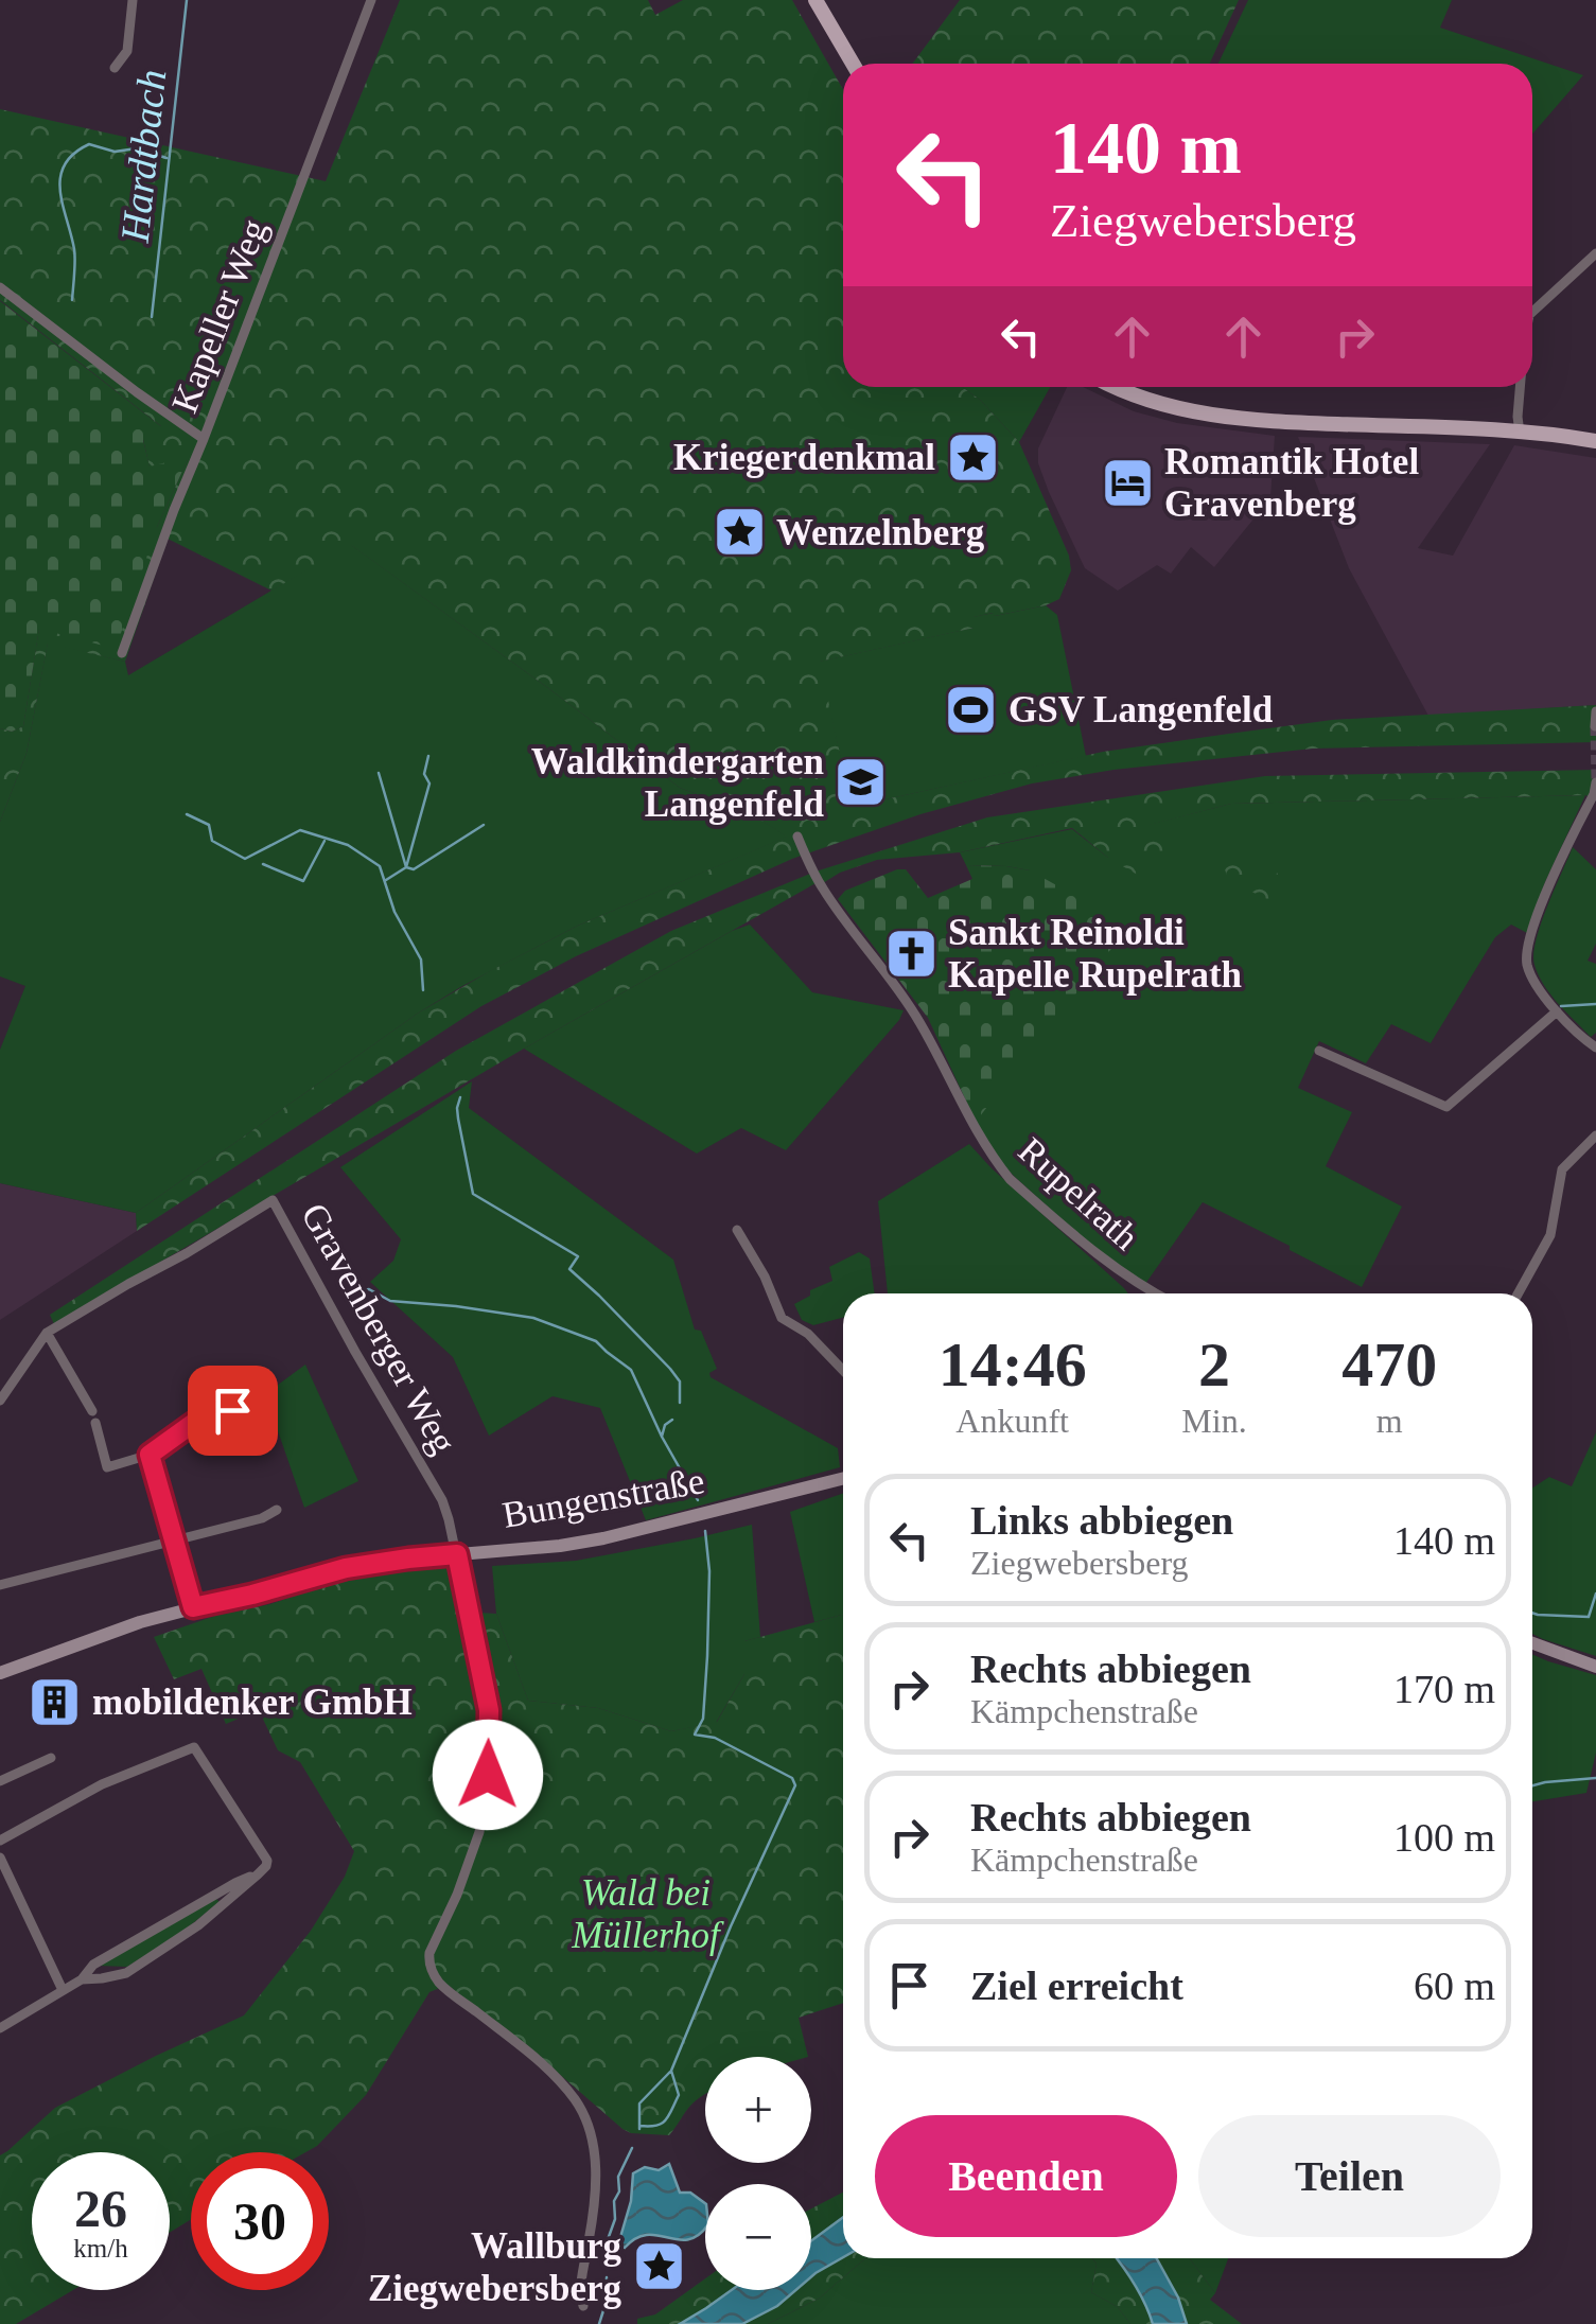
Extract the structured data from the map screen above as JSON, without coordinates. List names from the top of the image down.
{
  "streets": {
    "main road": ["Bungenstraße"],
    "street": ["Kapeller Weg", "Rupelrath", "Gravenberger Weg"]
  },
  "crossings": [
    ["Gravenberger Weg", "Bungenstraße"]
  ],
  "water": ["Hardtbach"],
  "parks": ["Wald bei Müllerhof"],
  "places": {
    "place": ["Kriegerdenkmal", "Wenzelnberg", "Wallburg Ziegwebersberg"],
    "hotel": ["Romantik Hotel Gravenberg"],
    "sports": ["GSV Langenfeld"],
    "school or university": ["Waldkindergarten Langenfeld"],
    "church": ["Sankt Reinoldi Kapelle Rupelrath"],
    "building": ["mobildenker GmbH"]
  },
  "page": {
    "turn": ["140 m", "Ziegwebersberg"],
    "eta": [
      "14:46",
      "Ankunft",
      "2",
      "Min.",
      "470",
      "m"
    ],
    "list": [
      {
        "name": "Links abbiegen",
        "note": "Ziegwebersberg",
        "value": "140 m"
      },
      {
        "name": "Rechts abbiegen",
        "note": "Kämpchenstraße",
        "value": "170 m"
      },
      {
        "name": "Rechts abbiegen",
        "note": "Kämpchenstraße",
        "value": "100 m"
      },
      {
        "name": "Ziel erreicht",
        "value": "60 m"
      }
    ],
    "map_buttons": ["+", "−"],
    "buttons": ["Beenden", "Teilen"],
    "speed": "26 km/h",
    "limit": "30"
  }
}
